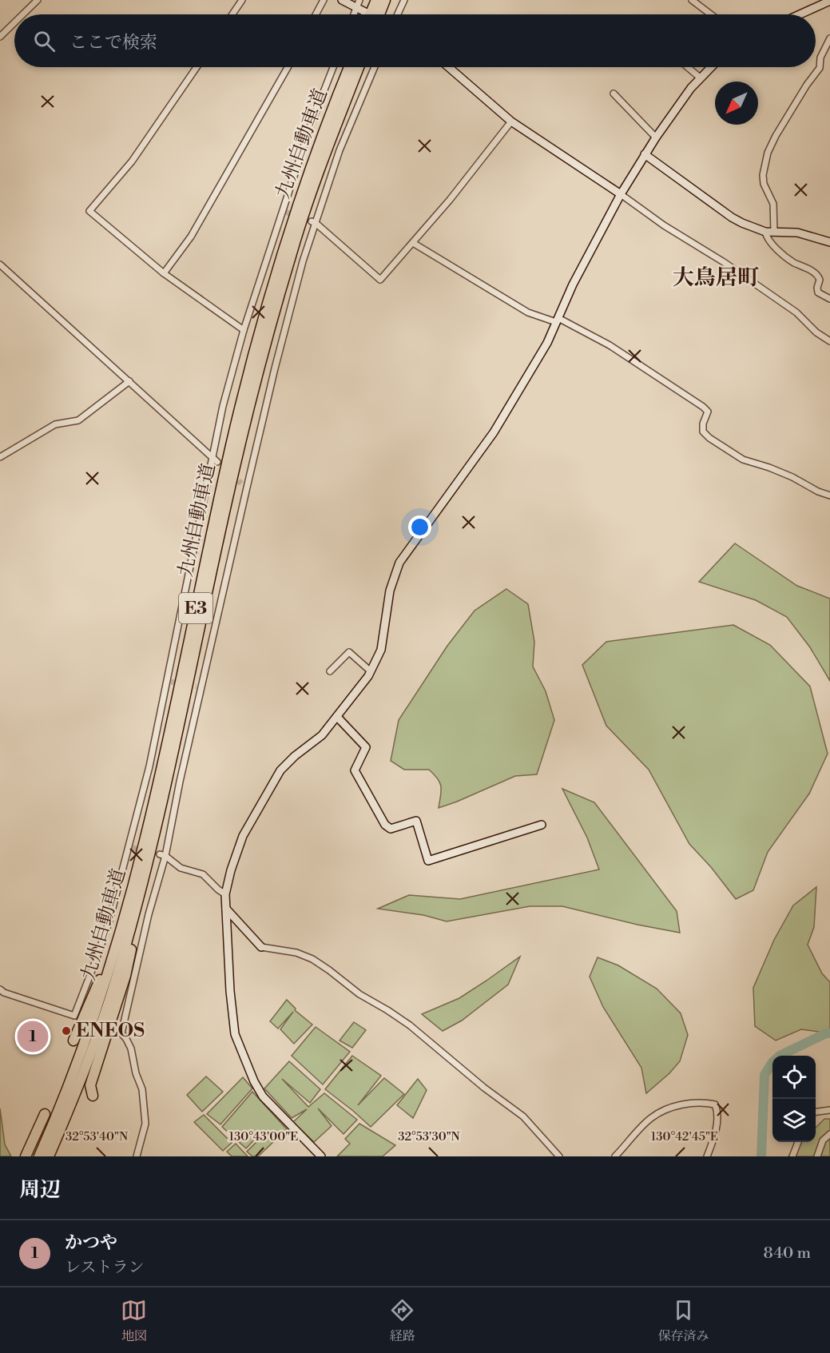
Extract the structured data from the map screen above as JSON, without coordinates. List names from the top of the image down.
{
  "streets": {
    "highway": ["九州自動車道", "E3"]
  },
  "districts": ["大鳥居町"],
  "places": ["ENEOS"],
  "north": "bottom left",
  "page": {
    "search": "ここで検索",
    "pins": "1",
    "heading": "周辺",
    "list": [
      {
        "mark": "1",
        "name": "かつや",
        "note": "レストラン",
        "value": "840 m"
      }
    ],
    "nav": ["地図", "経路", "保存済み"]
  },
  "coordinates": [
    "130°43'00\"E",
    "130°42'45\"E",
    "32°53'40\"N",
    "32°53'30\"N"
  ]
}
